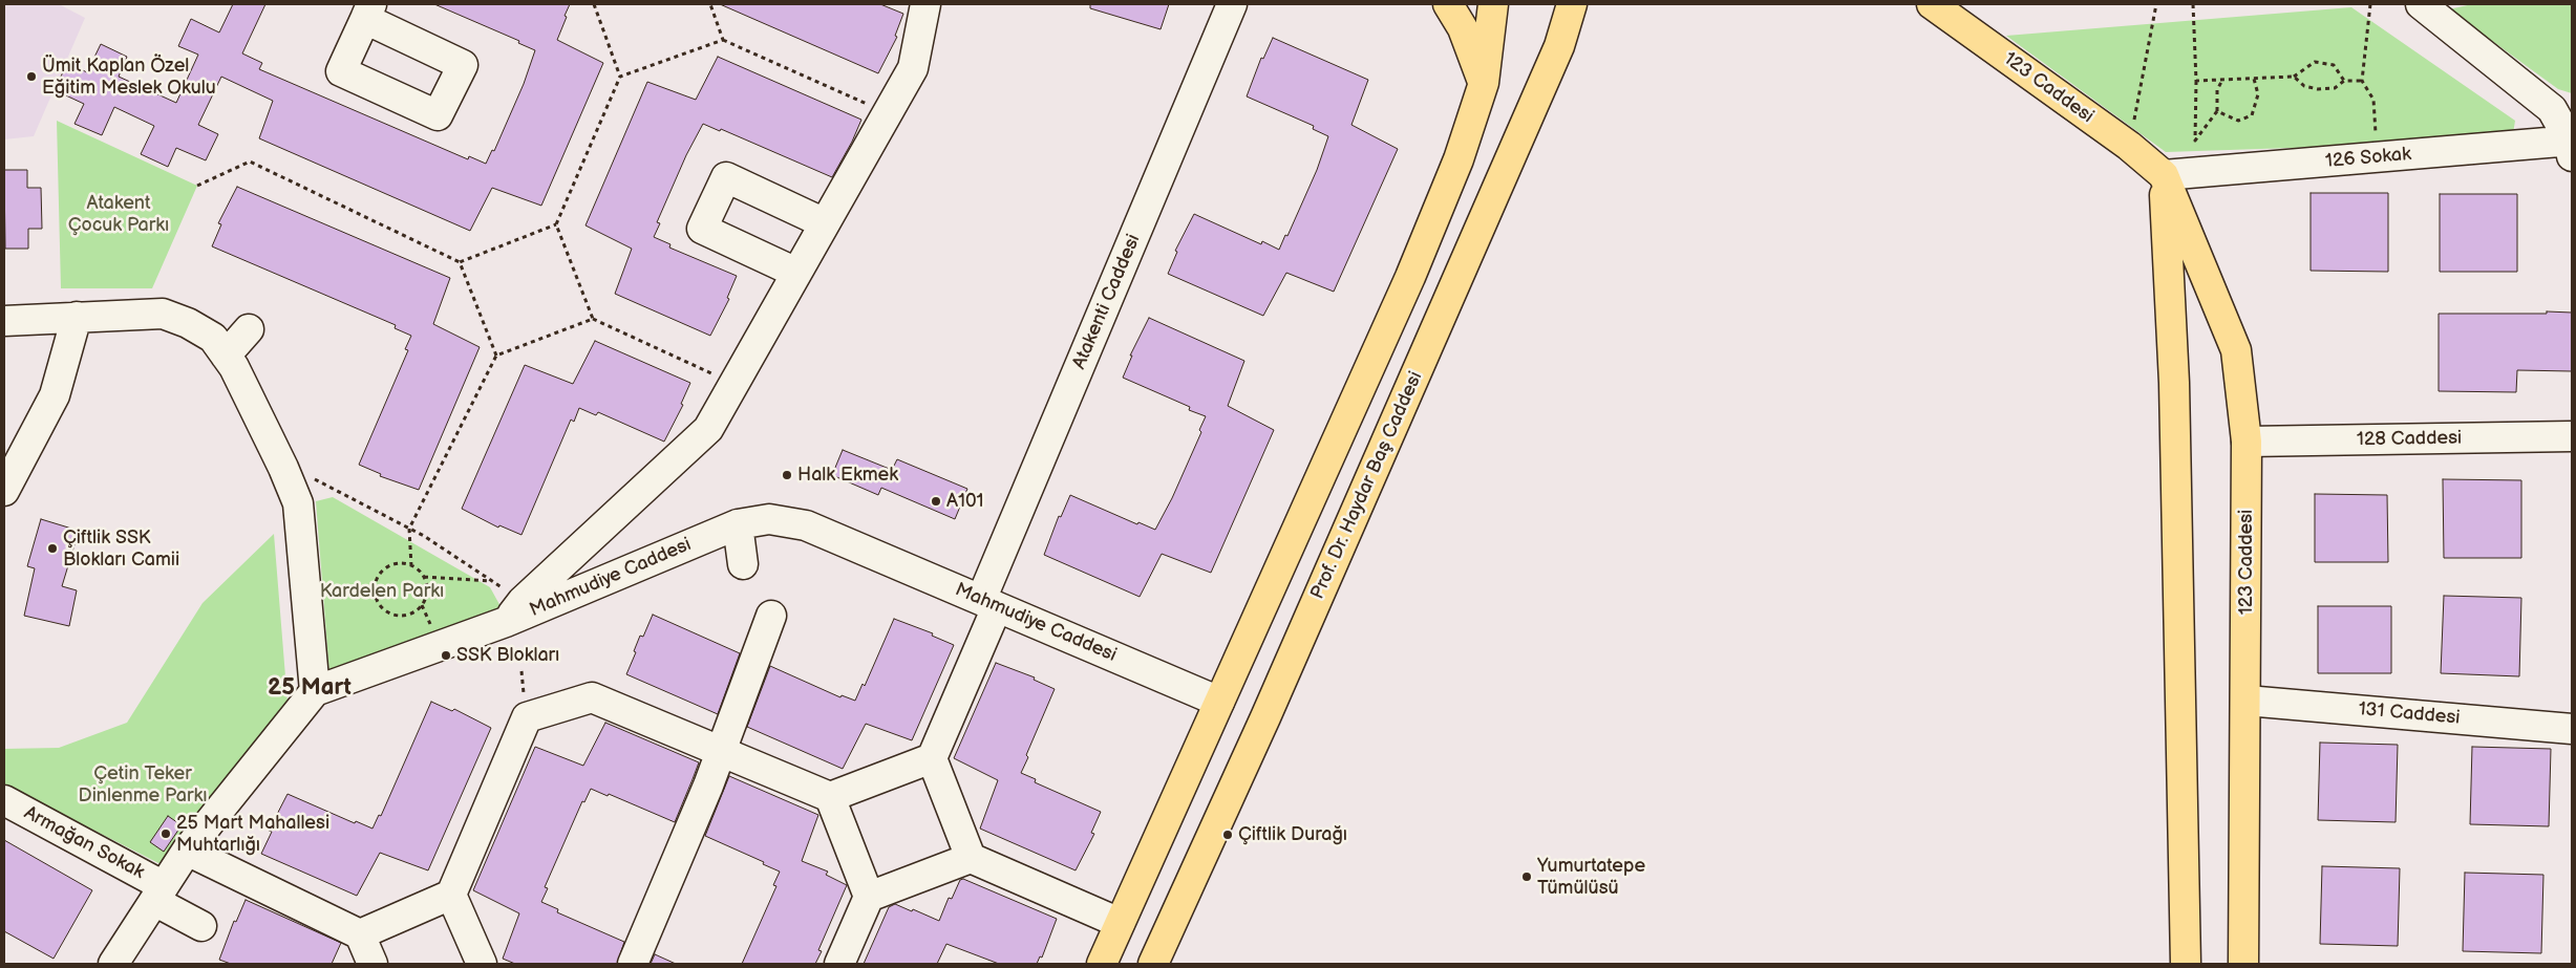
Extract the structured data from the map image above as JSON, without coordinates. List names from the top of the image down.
{
  "streets": {
    "main road": ["123 Caddesi", "Prof. Dr. Haydar Baş Caddesi"],
    "street": [
      "126 Sokak",
      "Atakenti Caddesi",
      "128 Caddesi",
      "Mahmudiye Caddesi",
      "131 Caddesi",
      "Armağan Sokak"
    ]
  },
  "crossings": [
    ["123 Caddesi", "126 Sokak"],
    ["123 Caddesi", "128 Caddesi"],
    ["123 Caddesi", "131 Caddesi"],
    ["Atakenti Caddesi", "Mahmudiye Caddesi"]
  ],
  "districts": ["25 Mart"],
  "parks": ["Atakent Çocuk Parkı", "Kardelen Parkı", "Çetin Teker Dinlenme Parkı"],
  "places": [
    "Ümit Kaplan Özel Eğitim Meslek Okulu",
    "Halk Ekmek",
    "A101",
    "Çiftlik SSK Blokları Camii",
    "SSK Blokları",
    "25 Mart Mahallesi Muhtarlığı",
    "Çiftlik Durağı",
    "Yumurtatepe Tümülüsü"
  ]
}
